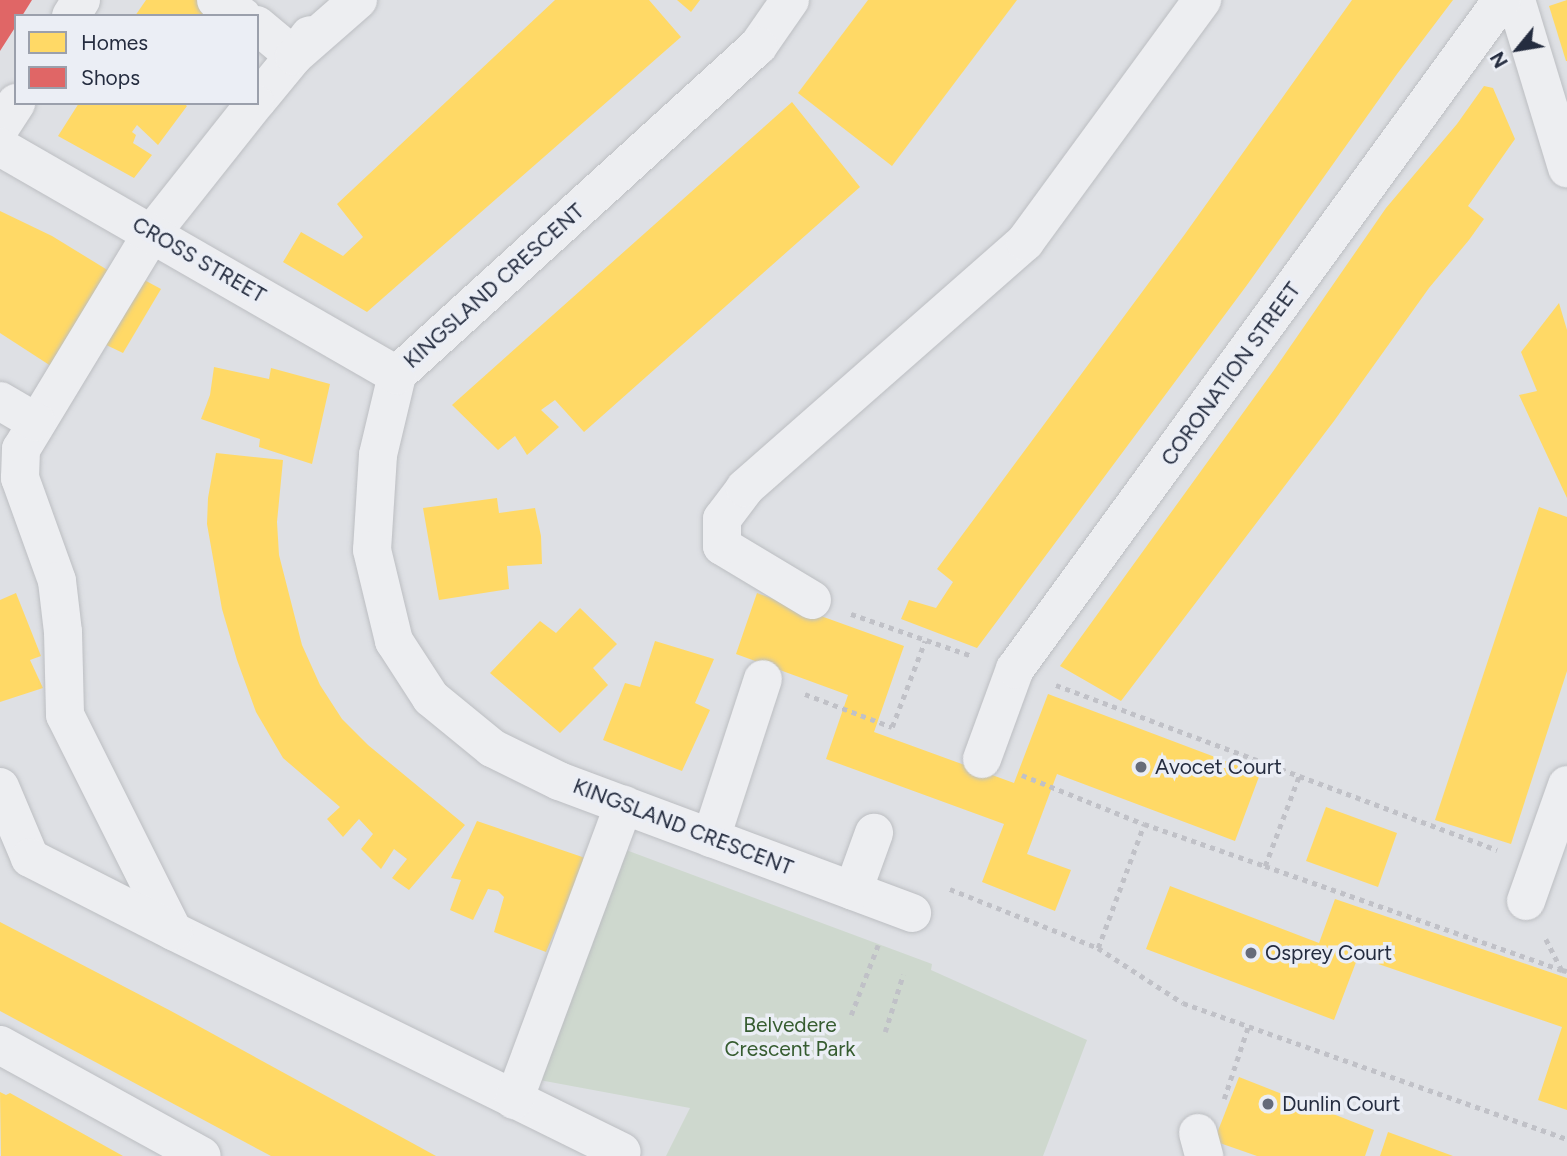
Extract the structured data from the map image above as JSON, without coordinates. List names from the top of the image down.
{
  "streets": {
    "street": ["CROSS STREET", "KINGSLAND CRESCENT", "CORONATION STREET"]
  },
  "crossings": [
    ["CROSS STREET", "KINGSLAND CRESCENT"]
  ],
  "parks": ["Belvedere Crescent Park"],
  "places": ["Avocet Court", "Osprey Court", "Dunlin Court"],
  "legend": ["Homes", "Shops"],
  "north": "bottom left"
}
